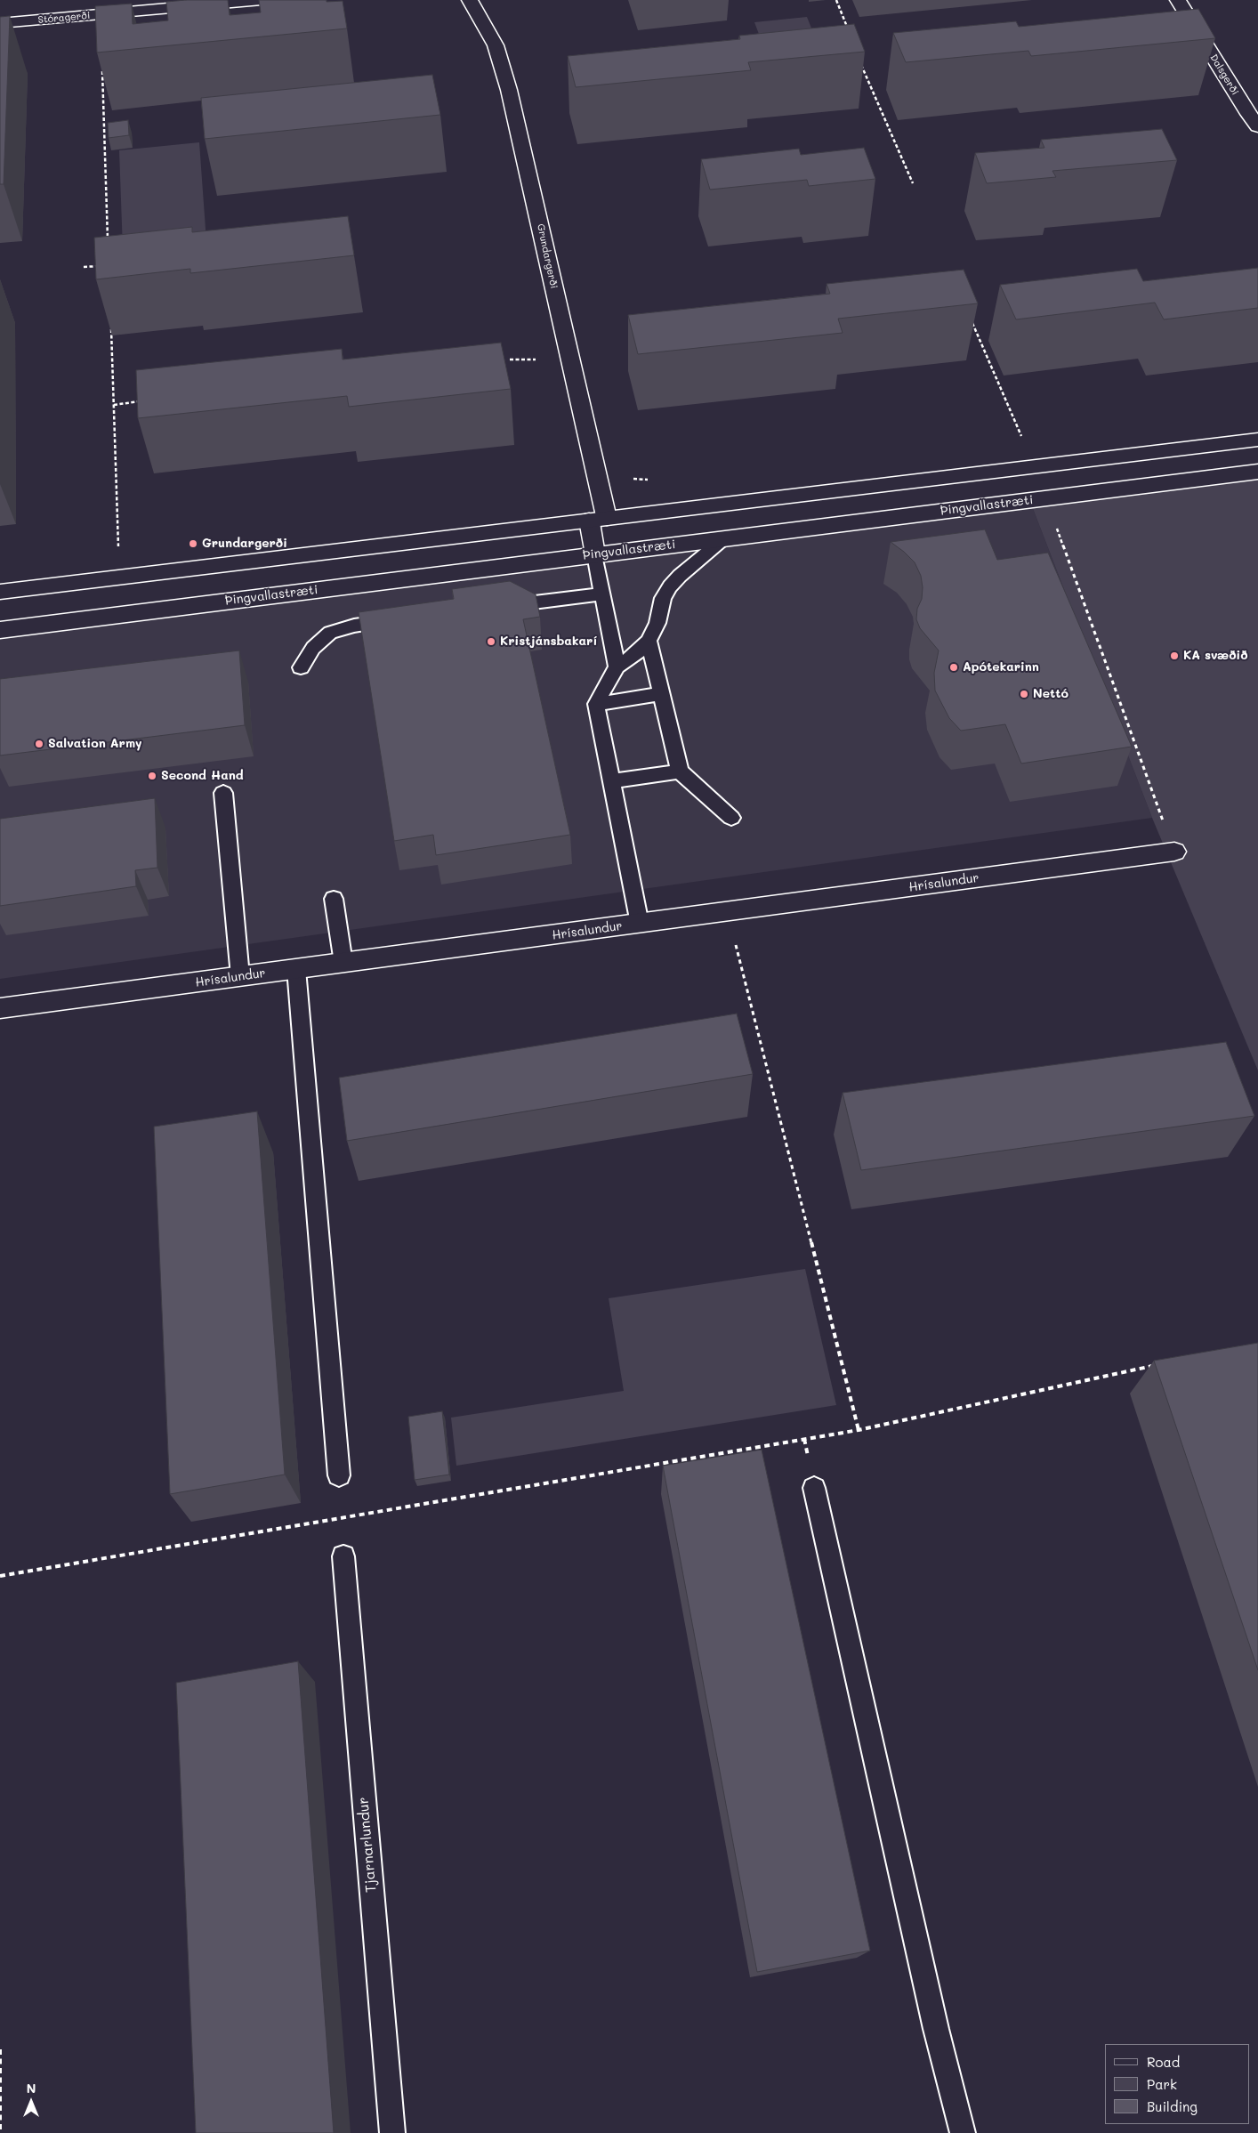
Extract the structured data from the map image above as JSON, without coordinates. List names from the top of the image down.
{
  "streets": {
    "street": [
      "Stóragerði",
      "Dalsgerði",
      "Grundargerði",
      "Þingvallastræti",
      "Hrísalundur"
    ],
    "lane": ["Tjarnarlundur"]
  },
  "crossings": [
    ["Grundargerði", "Þingvallastræti"]
  ],
  "places": [
    "Grundargerði",
    "Kristjánsbakarí",
    "KA svæðið",
    "Apótekarinn",
    "Nettó",
    "Salvation Army",
    "Second Hand"
  ],
  "legend": ["Road", "Park", "Building"],
  "north": "top"
}
